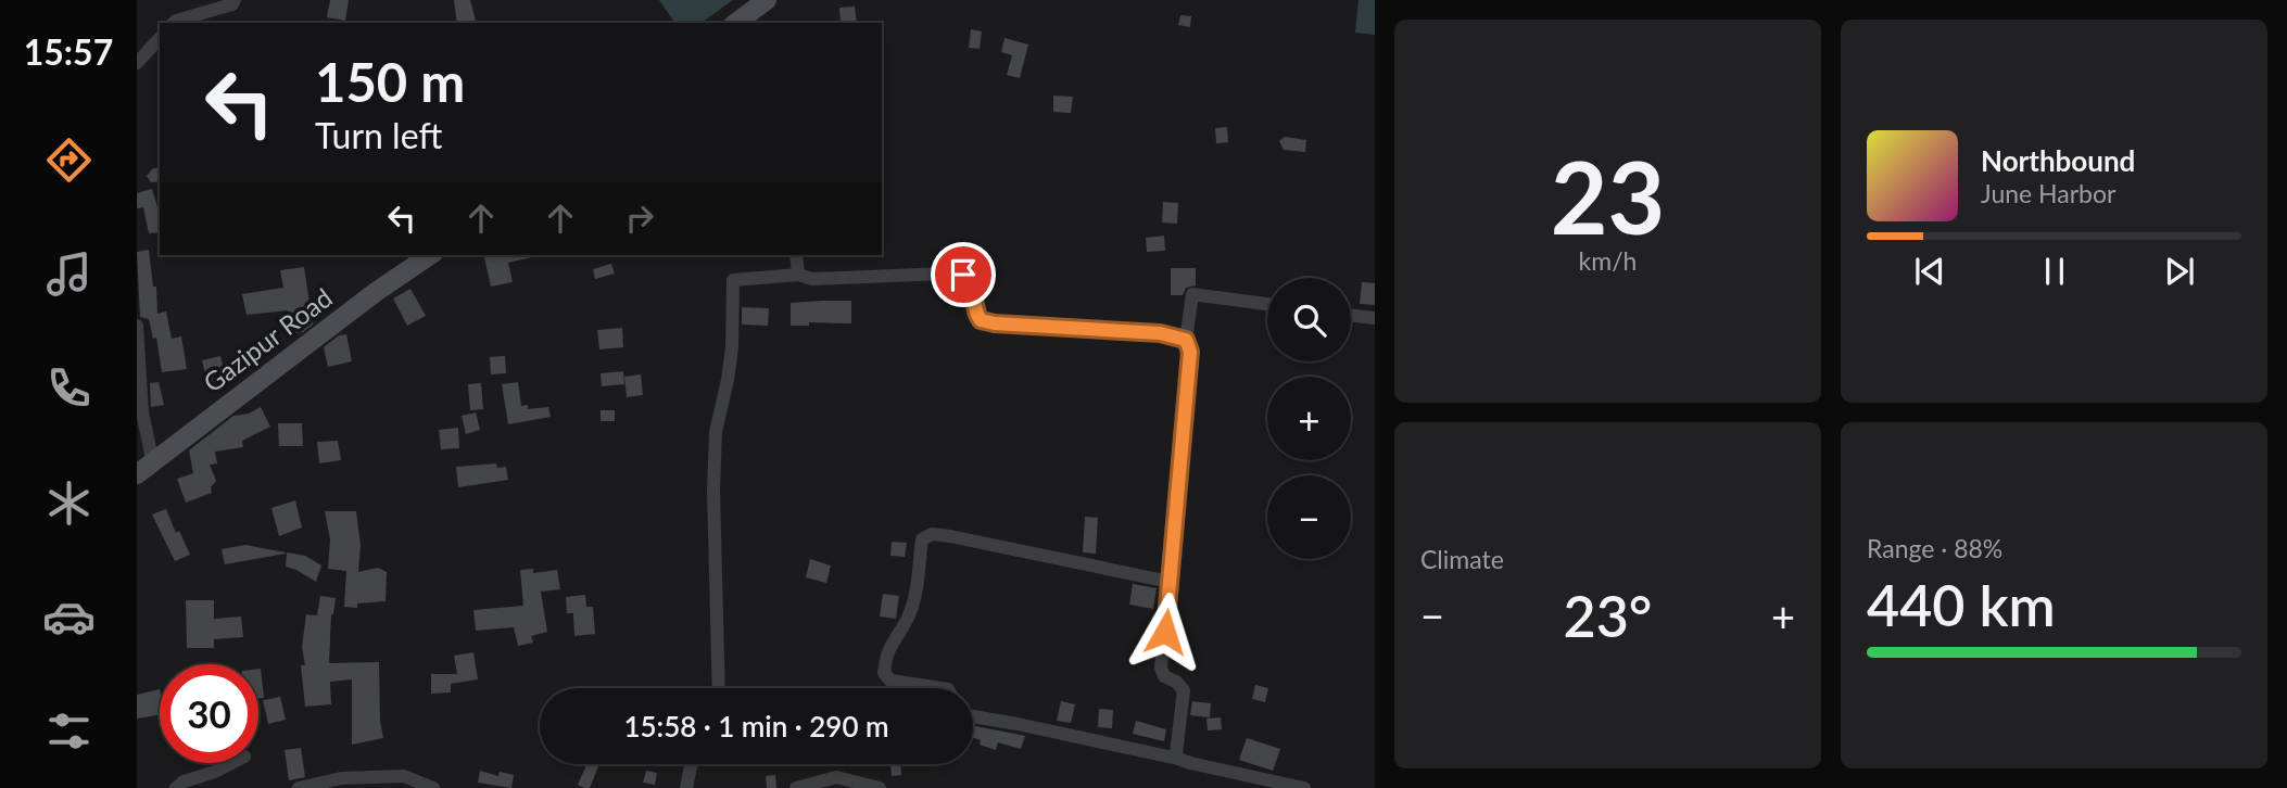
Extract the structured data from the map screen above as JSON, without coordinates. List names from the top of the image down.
{
  "streets": {
    "street": ["Gazipur Road"]
  },
  "page": {
    "tabs": "15:57",
    "tile": [
      ["23", "km/h"],
      "Climate",
      ["Range · 88%", "440 km"]
    ],
    "turn": ["150 m", "Turn left"],
    "song": ["Northbound", "June Harbor"],
    "map_buttons": ["+", "−"],
    "heat": ["−", "23°", "+"],
    "limit": "30",
    "trip": "15:58 · 1 min · 290 m"
  }
}
